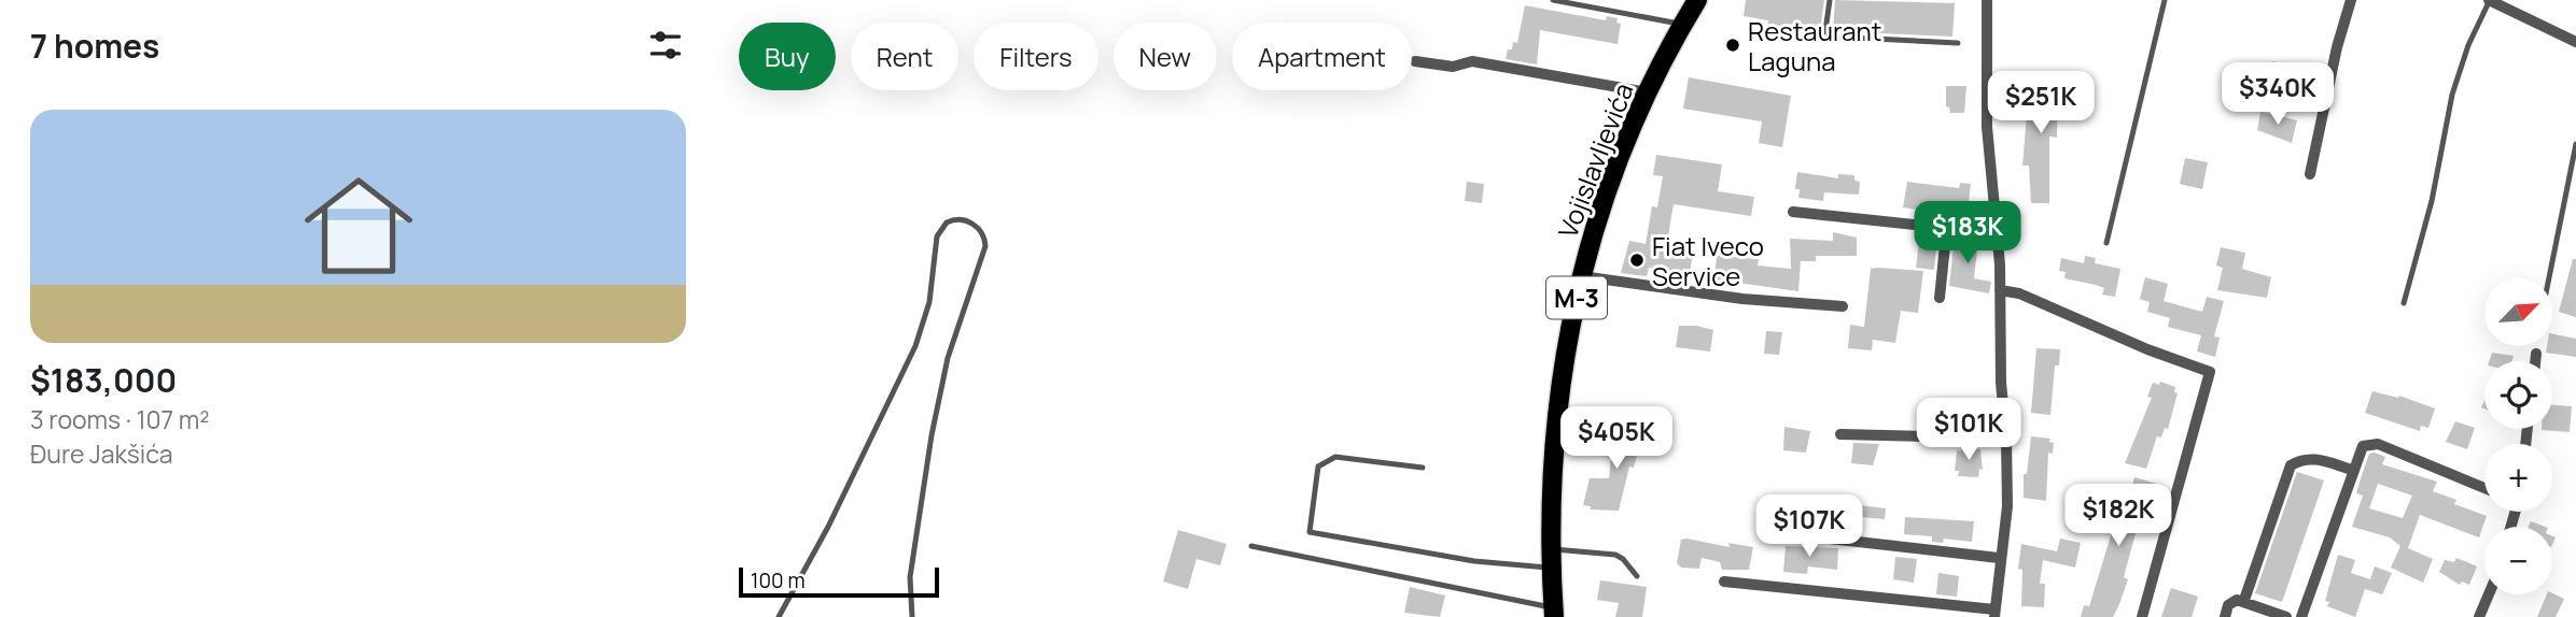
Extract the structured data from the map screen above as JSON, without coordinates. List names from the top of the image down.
{
  "streets": {
    "main road": ["Vojislavljevića", "M-3"]
  },
  "places": ["Restaurant Laguna", "Fiat Iveco Service"],
  "scale_bar": "100 m",
  "north": "top right",
  "page": {
    "heading": "7 homes",
    "chip": [
      "Buy",
      "Rent",
      "Filters",
      "New",
      "Apartment"
    ],
    "price": [
      "$340K",
      "$251K",
      "$183K",
      "$101K",
      "$405K",
      "$182K",
      "$107K"
    ],
    "list": [
      {
        "name": "$183,000",
        "note": "3 rooms · 107 m² · Đure Jakšića"
      }
    ],
    "map_buttons": ["+", "−"],
    "scale": "100 m"
  }
}
